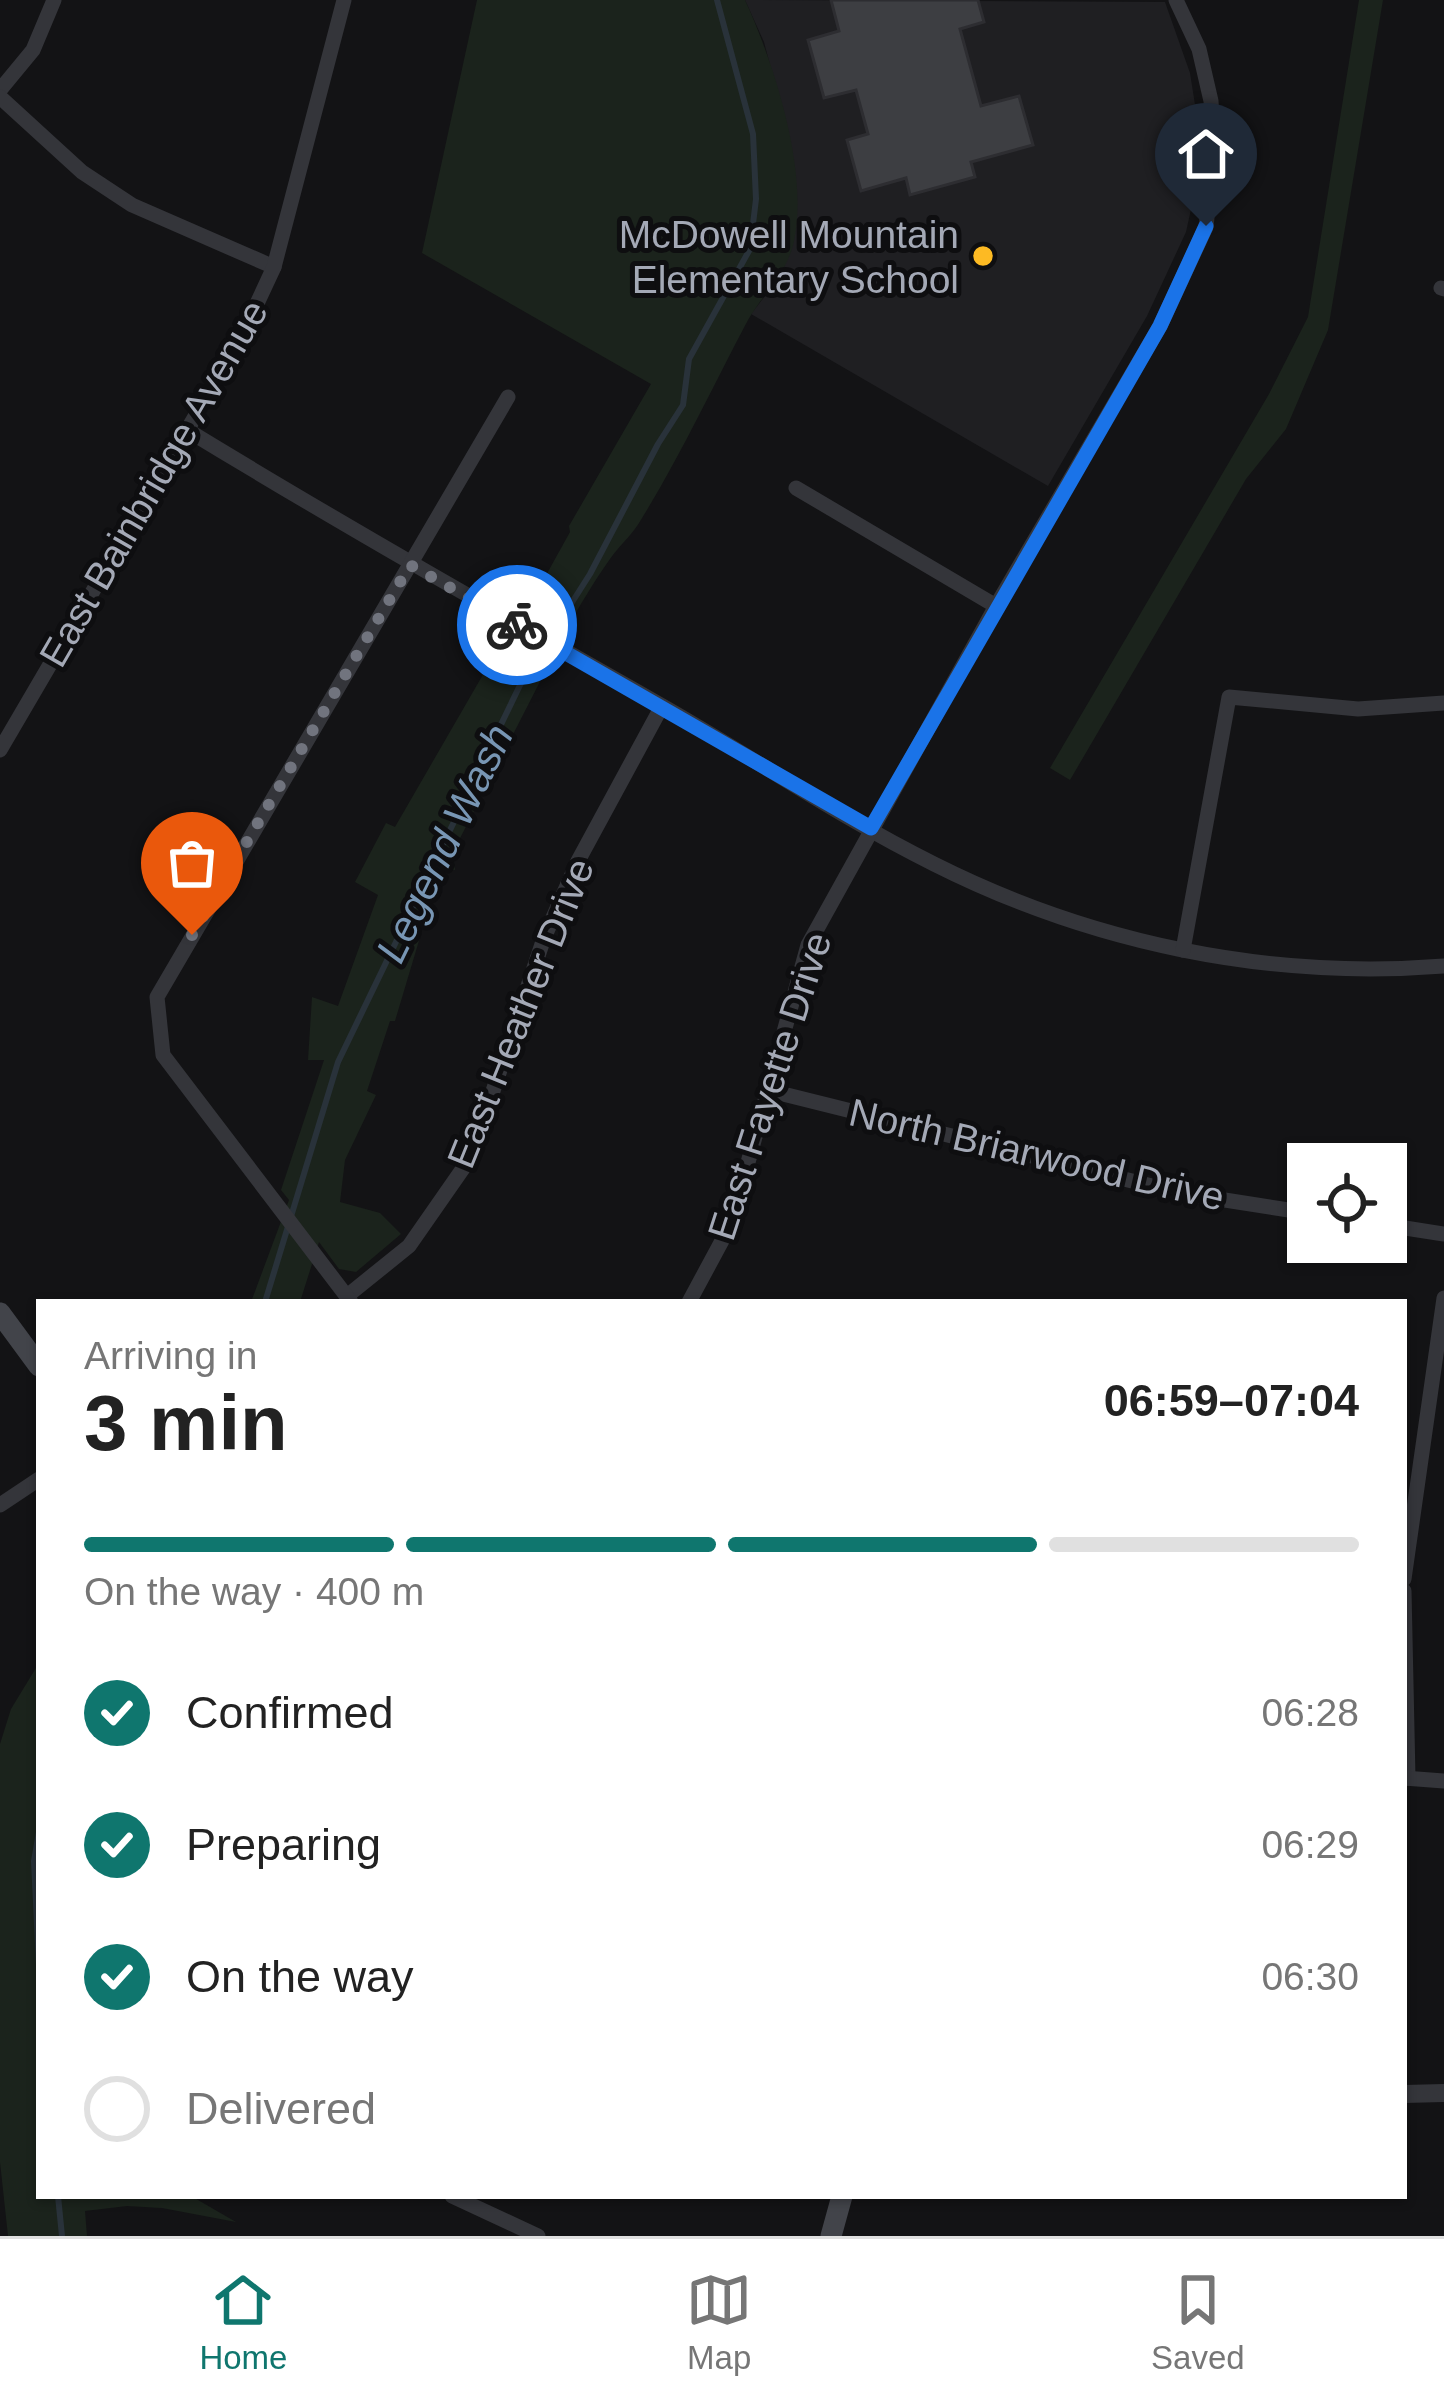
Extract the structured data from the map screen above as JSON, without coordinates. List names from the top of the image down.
{
  "streets": {
    "street": [
      "East Bainbridge Avenue",
      "East Heather Drive",
      "East Fayette Drive",
      "North Briarwood Drive"
    ]
  },
  "crossings": [
    ["East Fayette Drive", "North Briarwood Drive"]
  ],
  "water": ["Legend Wash"],
  "places": ["McDowell Mountain Elementary School"],
  "page": {
    "heading": ["3 min", "Arriving in", "06:59–07:04"],
    "bar": "On the way · 400 m",
    "list": [
      ["Confirmed", "06:28"],
      ["Preparing", "06:29"],
      ["On the way", "06:30"],
      "Delivered"
    ],
    "tabs": ["Home", "Map", "Saved"]
  }
}
